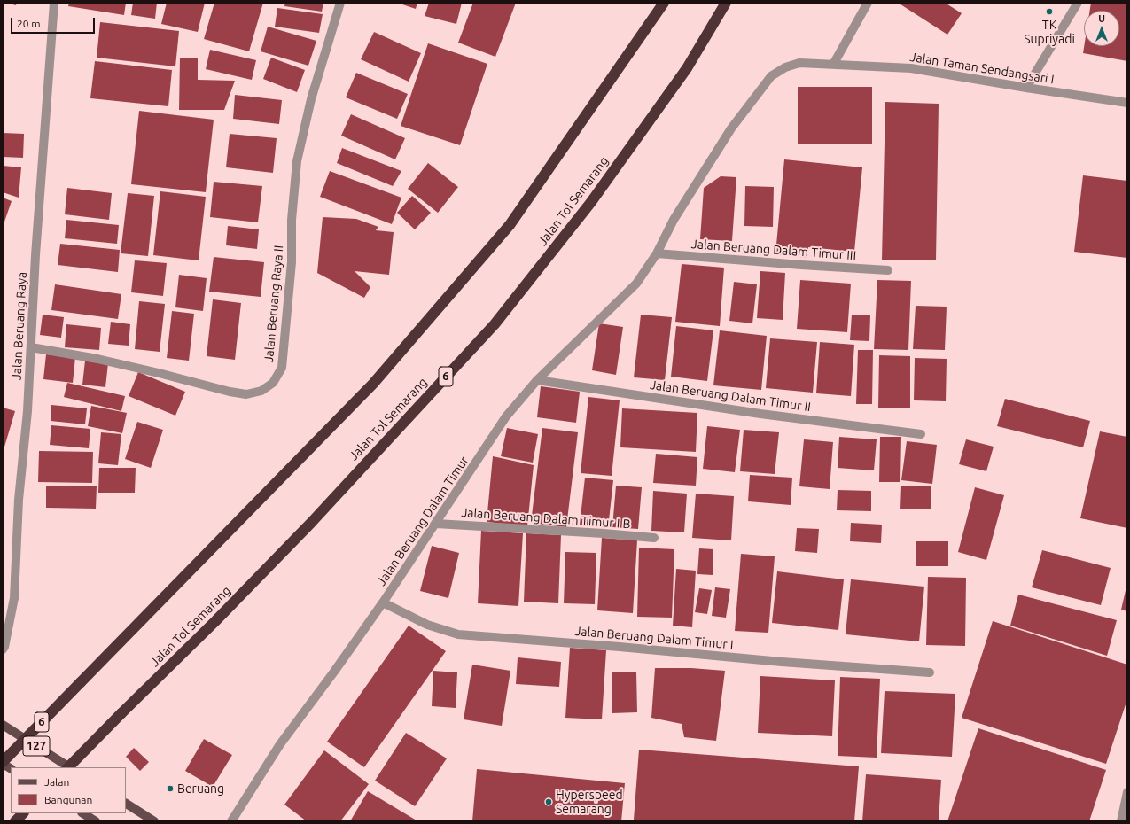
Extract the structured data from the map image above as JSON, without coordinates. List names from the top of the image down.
{
  "streets": {
    "highway": ["Jalan Tol Semarang", "6"],
    "main road": ["127"],
    "street": [
      "Jalan Taman Sendangsari I",
      "Jalan Beruang Dalam Timur III",
      "Jalan Beruang Raya II",
      "Jalan Beruang Raya",
      "Jalan Beruang Dalam Timur II",
      "Jalan Beruang Dalam Timur I B",
      "Jalan Beruang Dalam Timur",
      "Jalan Beruang Dalam Timur I"
    ]
  },
  "crossings": [
    ["Jalan Taman Sendangsari I", "Jalan Beruang Dalam Timur III"],
    ["Jalan Taman Sendangsari I", "Jalan Beruang Dalam Timur"],
    ["Jalan Beruang Dalam Timur III", "Jalan Beruang Dalam Timur"],
    ["Jalan Beruang Raya II", "Jalan Beruang Raya"],
    ["6", "127"],
    ["Jalan Beruang Dalam Timur II", "Jalan Beruang Dalam Timur"],
    ["Jalan Beruang Dalam Timur I B", "Jalan Beruang Dalam Timur"],
    ["Jalan Beruang Dalam Timur", "Jalan Beruang Dalam Timur I"]
  ],
  "places": ["TK Supriyadi", "Beruang", "Hyperspeed Semarang"],
  "legend": ["Jalan", "Bangunan"],
  "scale_bar": "20 m",
  "north": "top"
}
